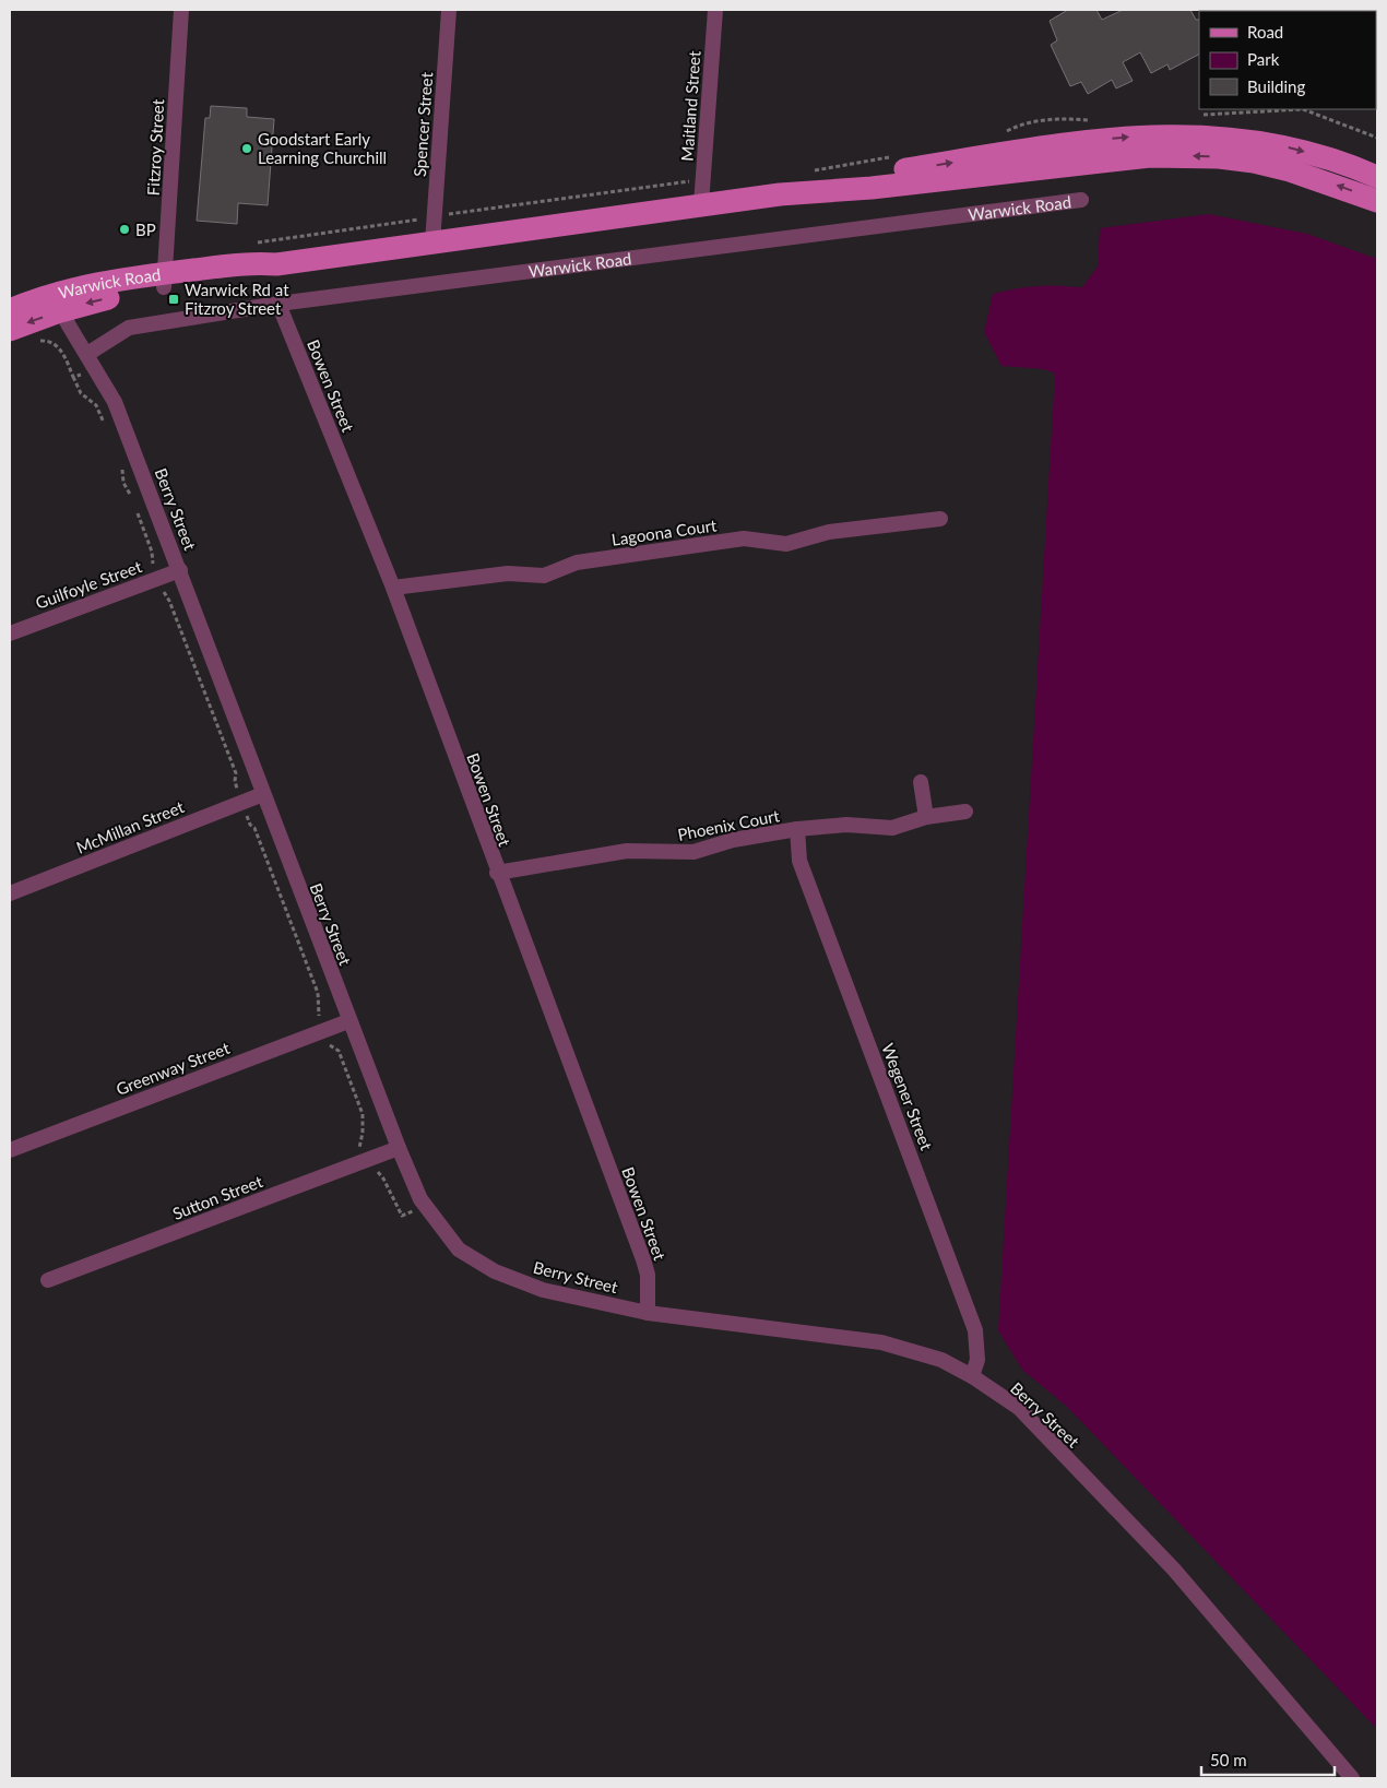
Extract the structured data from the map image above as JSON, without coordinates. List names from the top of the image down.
{
  "streets": {
    "main road": ["Warwick Road"],
    "street": [
      "Maitland Street",
      "Spencer Street",
      "Fitzroy Street",
      "Bowen Street",
      "Berry Street",
      "Lagoona Court",
      "Guilfoyle Street",
      "Phoenix Court",
      "McMillan Street",
      "Greenway Street",
      "Wegener Street",
      "Sutton Street"
    ]
  },
  "crossings": [
    ["Maitland Street", "Warwick Road"],
    ["Spencer Street", "Warwick Road"],
    ["Fitzroy Street", "Warwick Road"],
    ["Warwick Road", "Bowen Street"],
    ["Warwick Road", "Berry Street"],
    ["Bowen Street", "Berry Street"],
    ["Bowen Street", "Lagoona Court"],
    ["Bowen Street", "Phoenix Court"],
    ["Berry Street", "Guilfoyle Street"],
    ["Berry Street", "McMillan Street"],
    ["Berry Street", "Greenway Street"],
    ["Berry Street", "Wegener Street"],
    ["Berry Street", "Sutton Street"],
    ["Phoenix Court", "Wegener Street"]
  ],
  "places": {
    "other": ["Goodstart Early Learning Churchill", "BP"],
    "transit": ["Warwick Rd at Fitzroy Street"]
  },
  "legend": ["Road", "Park", "Building"],
  "scale_bar": "50 m"
}
